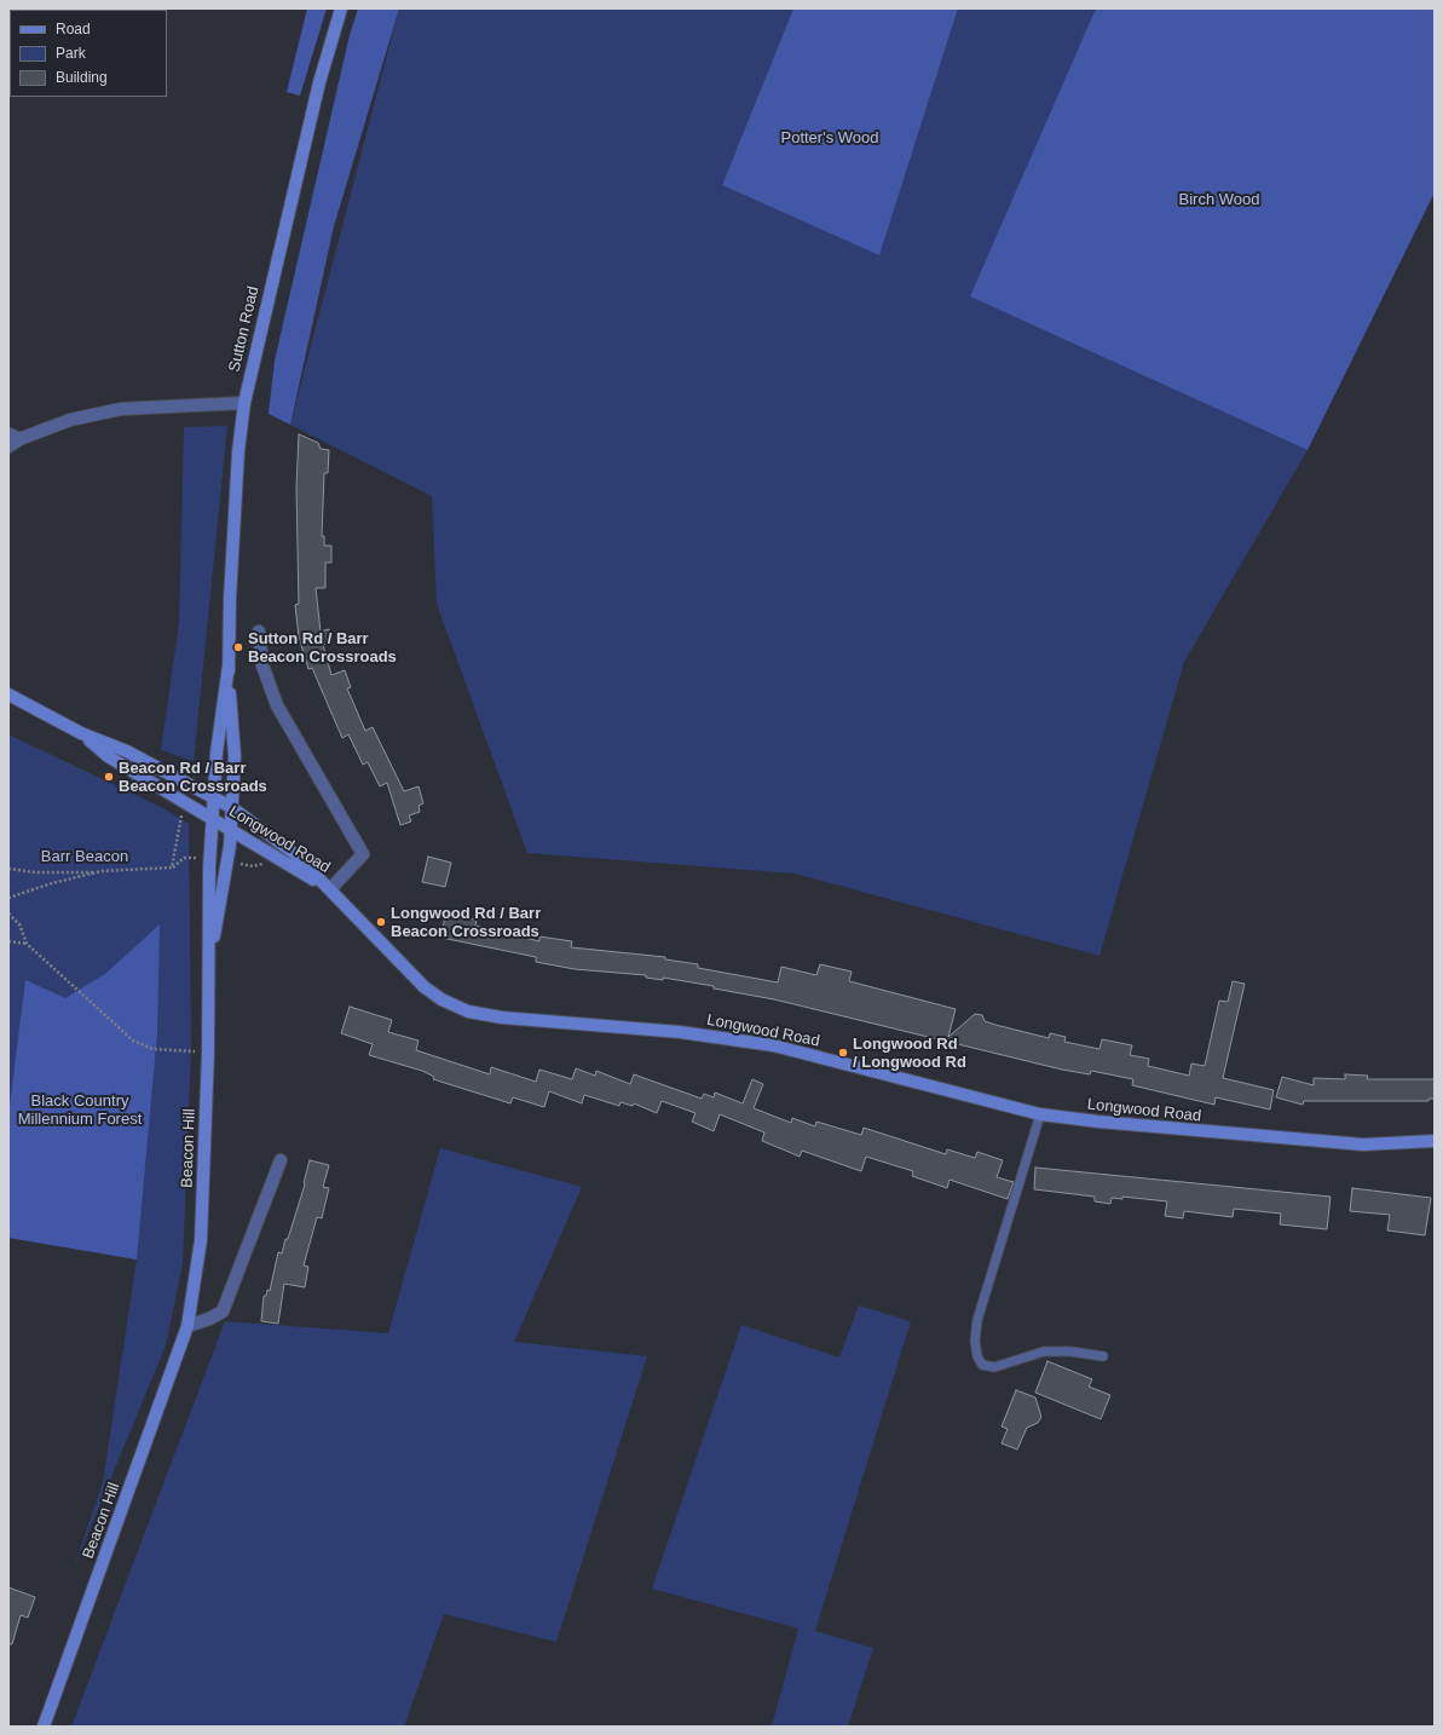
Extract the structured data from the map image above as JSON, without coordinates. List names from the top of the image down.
{
  "streets": {
    "main road": ["Sutton Road", "Longwood Road", "Beacon Hill"]
  },
  "crossings": [
    ["Sutton Road", "Longwood Road"],
    ["Sutton Road", "Beacon Hill"],
    ["Longwood Road", "Beacon Hill"]
  ],
  "parks": [
    "Potter's Wood",
    "Birch Wood",
    "Barr Beacon",
    "Black Country Millennium Forest"
  ],
  "places": [
    "Sutton Rd / Barr Beacon Crossroads",
    "Beacon Rd / Barr Beacon Crossroads",
    "Longwood Rd / Barr Beacon Crossroads",
    "Longwood Rd / Longwood Rd"
  ],
  "legend": ["Road", "Park", "Building"]
}
